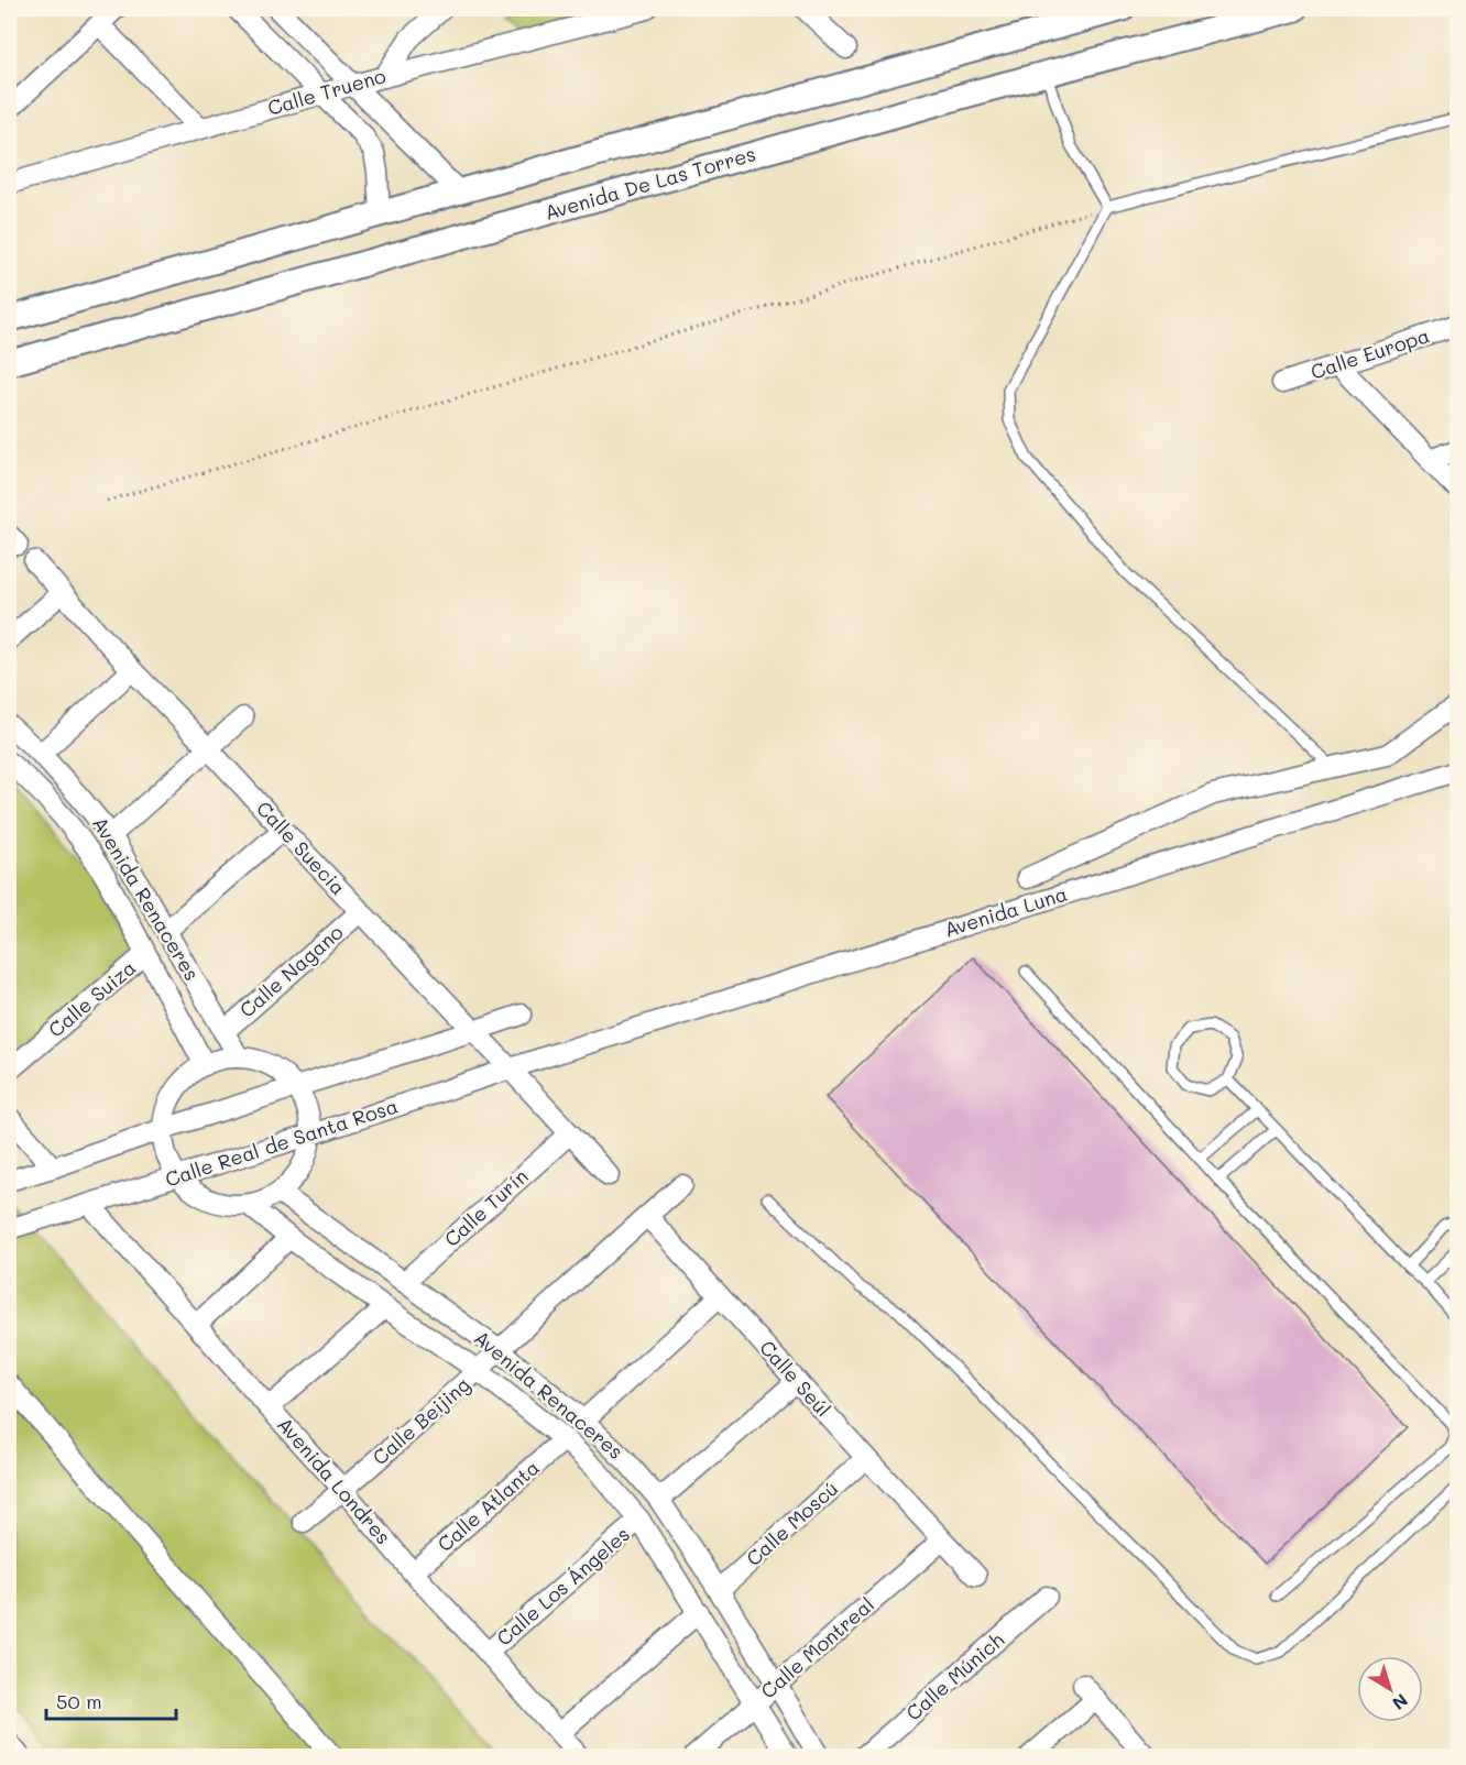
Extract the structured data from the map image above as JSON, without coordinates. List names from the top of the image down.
{
  "streets": {
    "street": [
      "Calle Trueno",
      "Avenida De Las Torres",
      "Calle Europa",
      "Calle Suecia",
      "Avenida Renaceres",
      "Avenida Luna",
      "Calle Nagano",
      "Calle Suiza",
      "Calle Real de Santa Rosa",
      "Calle Turín",
      "Calle Seúl",
      "Calle Beijing",
      "Avenida Londres",
      "Calle Atlanta",
      "Calle Moscú",
      "Calle Los Ángeles",
      "Calle Montreal",
      "Calle Múnich"
    ]
  },
  "crossings": [
    ["Calle Suecia", "Calle Nagano"],
    ["Calle Suecia", "Calle Real de Santa Rosa"],
    ["Calle Suecia", "Calle Turín"],
    ["Avenida Renaceres", "Calle Nagano"],
    ["Avenida Renaceres", "Calle Suiza"],
    ["Avenida Renaceres", "Calle Turín"],
    ["Avenida Renaceres", "Calle Beijing"],
    ["Avenida Renaceres", "Calle Atlanta"],
    ["Avenida Renaceres", "Calle Moscú"],
    ["Avenida Renaceres", "Calle Los Ángeles"],
    ["Avenida Renaceres", "Calle Montreal"],
    ["Avenida Luna", "Calle Real de Santa Rosa"],
    ["Calle Real de Santa Rosa", "Avenida Londres"],
    ["Calle Seúl", "Calle Beijing"],
    ["Calle Seúl", "Calle Moscú"],
    ["Calle Seúl", "Calle Montreal"],
    ["Calle Beijing", "Avenida Londres"],
    ["Avenida Londres", "Calle Atlanta"],
    ["Avenida Londres", "Calle Los Ángeles"]
  ],
  "scale_bar": "50 m",
  "north": "bottom right"
}
